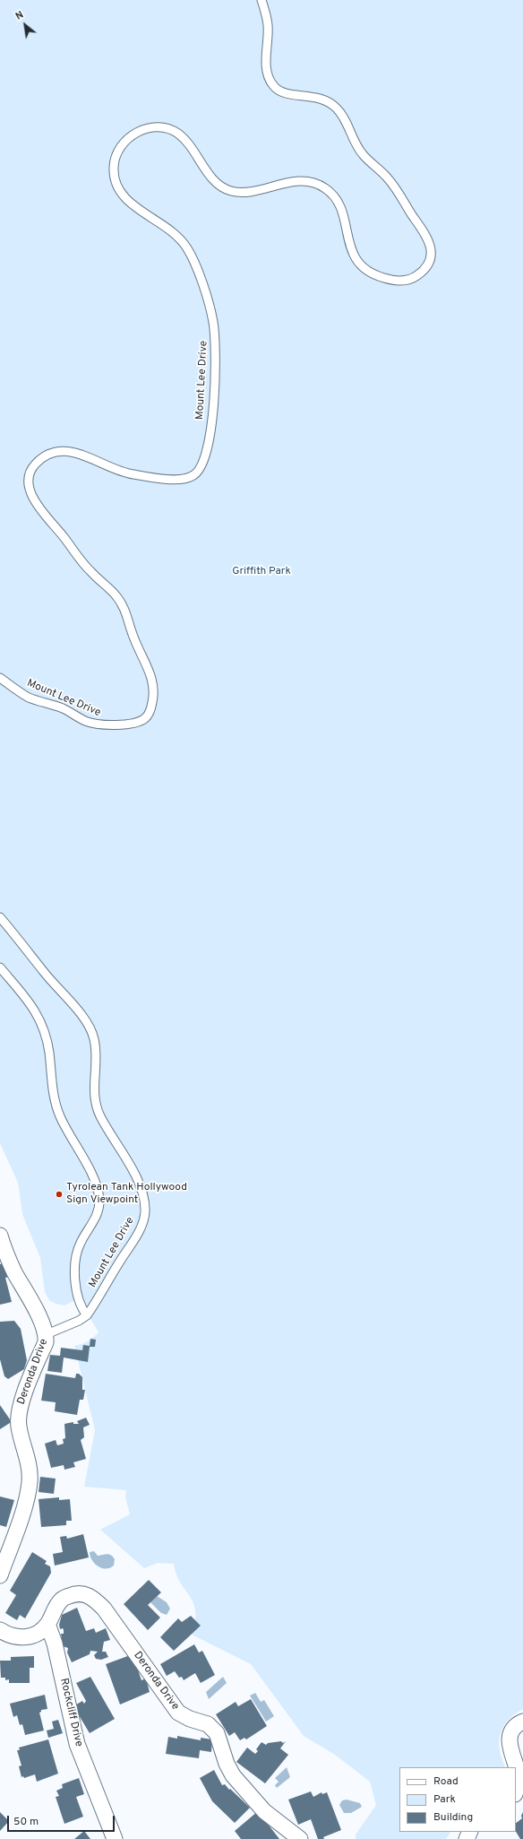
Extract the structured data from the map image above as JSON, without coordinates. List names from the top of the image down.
{
  "streets": {
    "street": ["Deronda Drive", "Rockcliff Drive"],
    "lane": ["Mount Lee Drive"]
  },
  "crossings": [
    ["Mount Lee Drive", "Deronda Drive"],
    ["Deronda Drive", "Rockcliff Drive"]
  ],
  "parks": ["Griffith Park"],
  "places": ["Tyrolean Tank Hollywood Sign Viewpoint"],
  "legend": ["Road", "Park", "Building"],
  "scale_bar": "50 m",
  "north": "top left"
}
